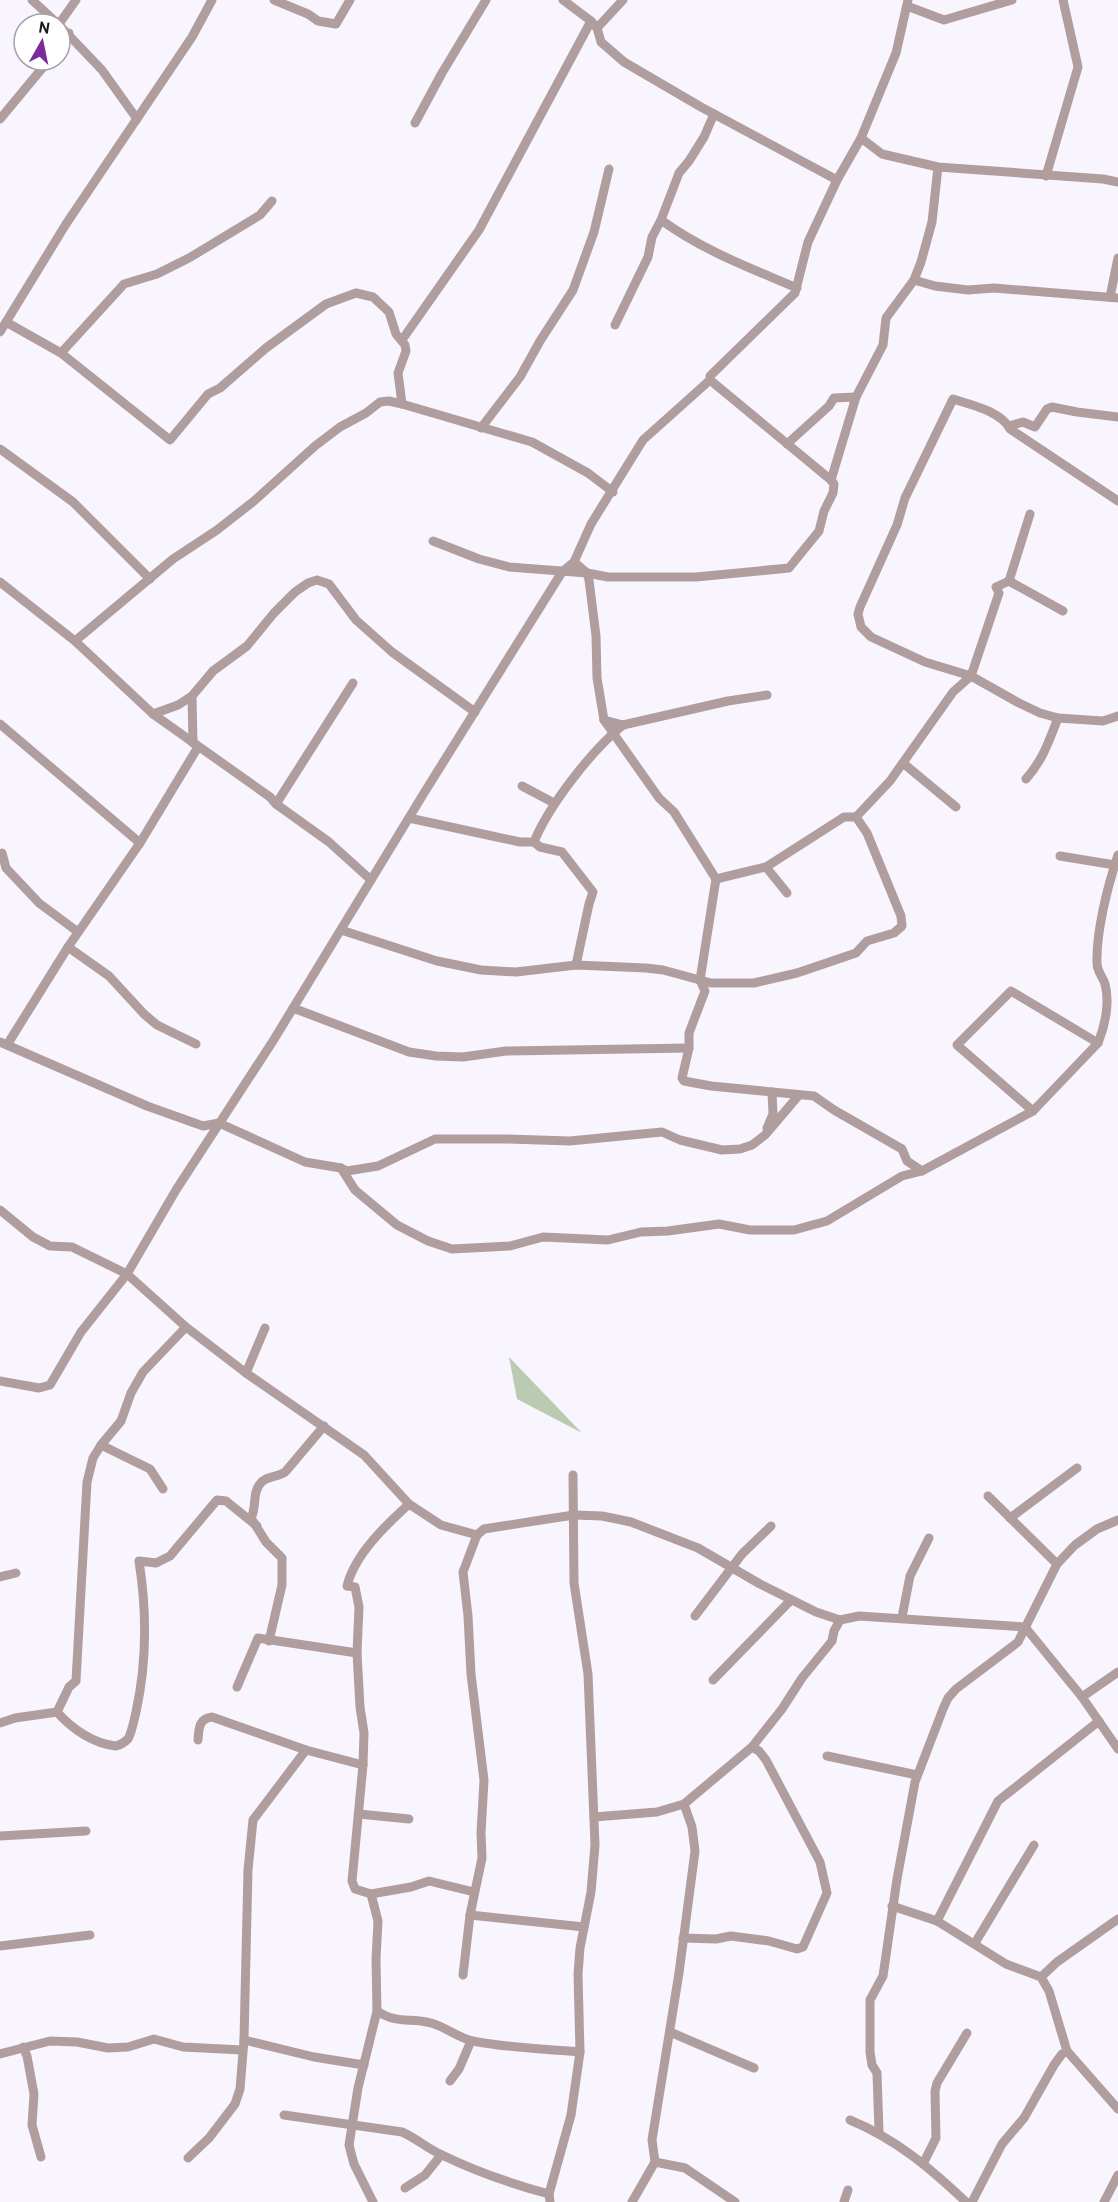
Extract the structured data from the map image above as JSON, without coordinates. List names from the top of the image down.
{
  "north": "top"
}
